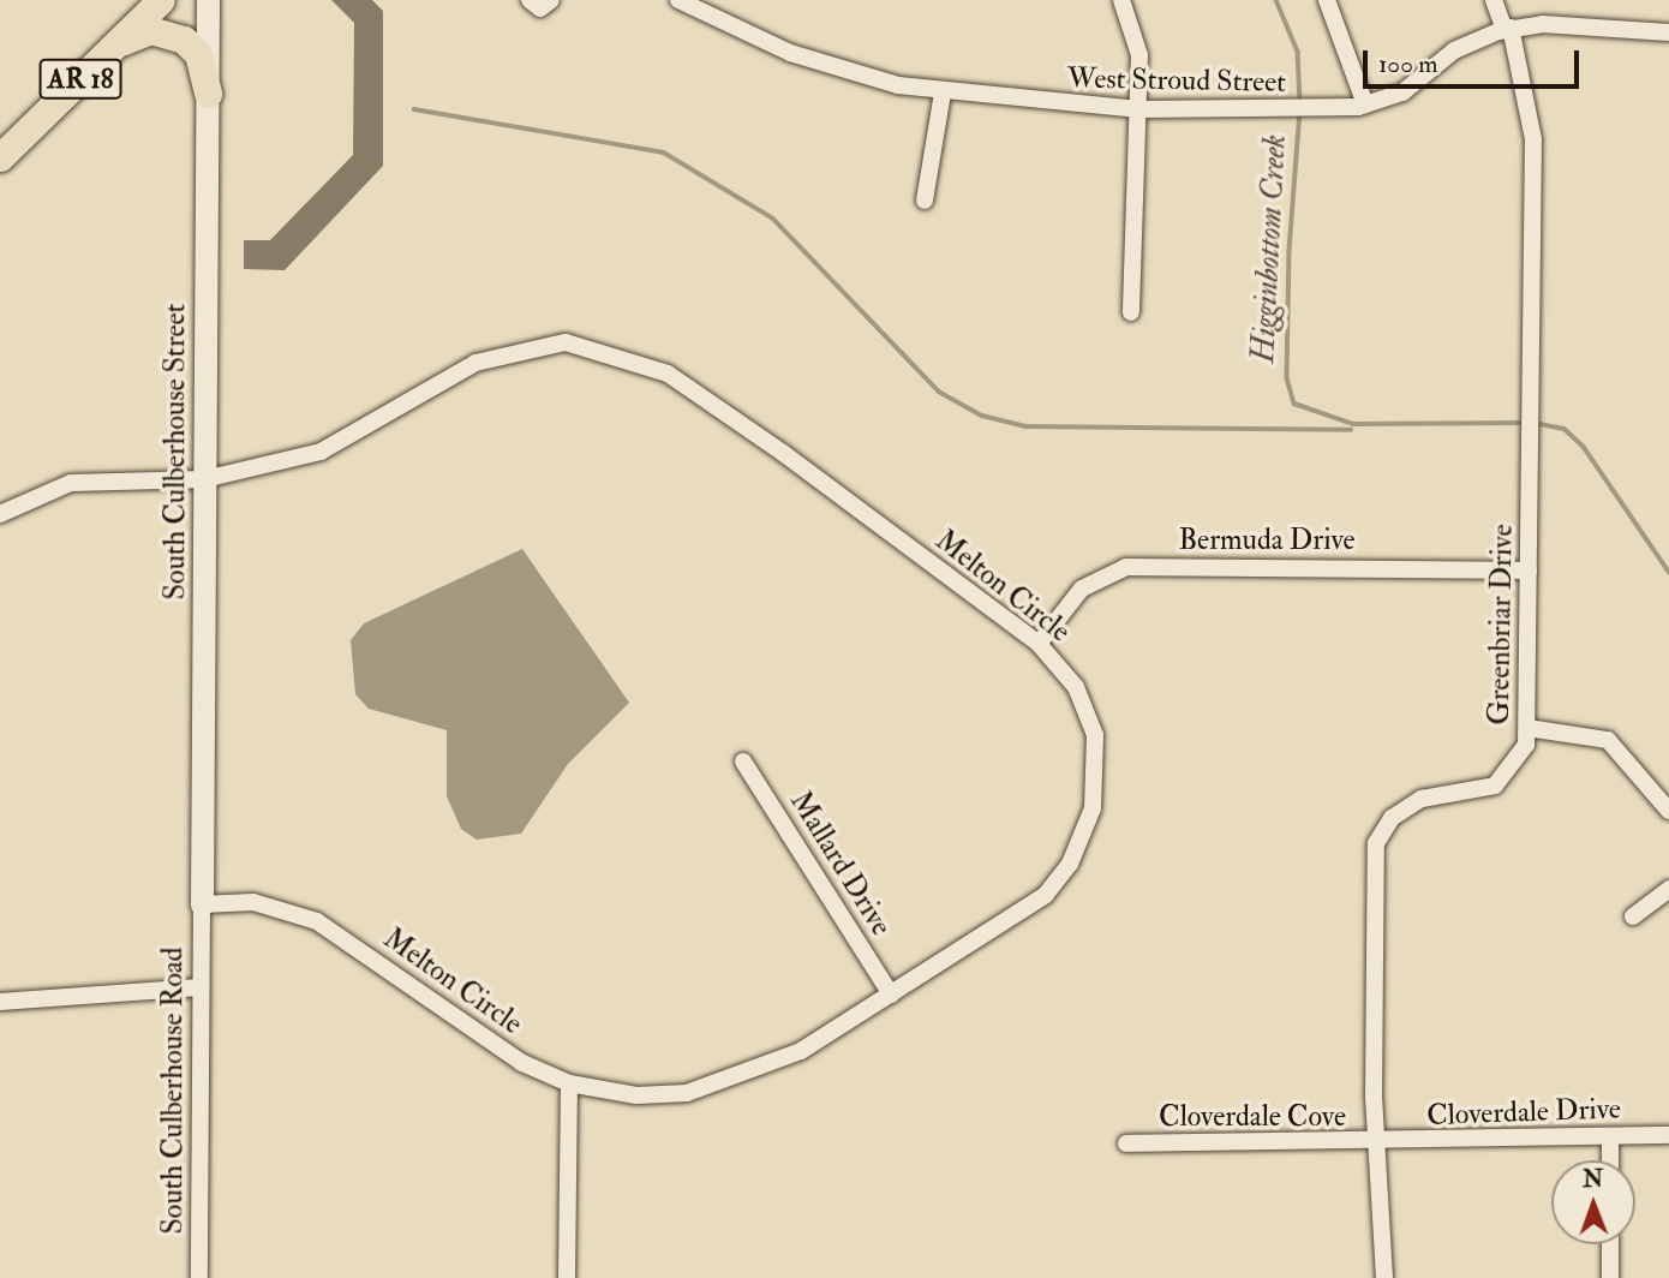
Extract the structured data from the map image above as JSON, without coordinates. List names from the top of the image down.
{
  "streets": {
    "main road": ["AR 18"],
    "street": [
      "West Stroud Street",
      "South Culberhouse Street",
      "Bermuda Drive",
      "Melton Circle",
      "Greenbriar Drive",
      "Mallard Drive",
      "South Culberhouse Road",
      "Cloverdale Drive",
      "Cloverdale Cove"
    ]
  },
  "crossings": [
    ["West Stroud Street", "Greenbriar Drive"],
    ["South Culberhouse Street", "Melton Circle"],
    ["South Culberhouse Street", "South Culberhouse Road"],
    ["Bermuda Drive", "Melton Circle"],
    ["Bermuda Drive", "Greenbriar Drive"],
    ["Melton Circle", "Mallard Drive"],
    ["Melton Circle", "South Culberhouse Road"],
    ["Greenbriar Drive", "Cloverdale Drive"],
    ["Greenbriar Drive", "Cloverdale Cove"],
    ["Cloverdale Drive", "Cloverdale Cove"]
  ],
  "water": ["Higginbottom Creek"],
  "scale_bar": "100 m",
  "north": "top"
}
